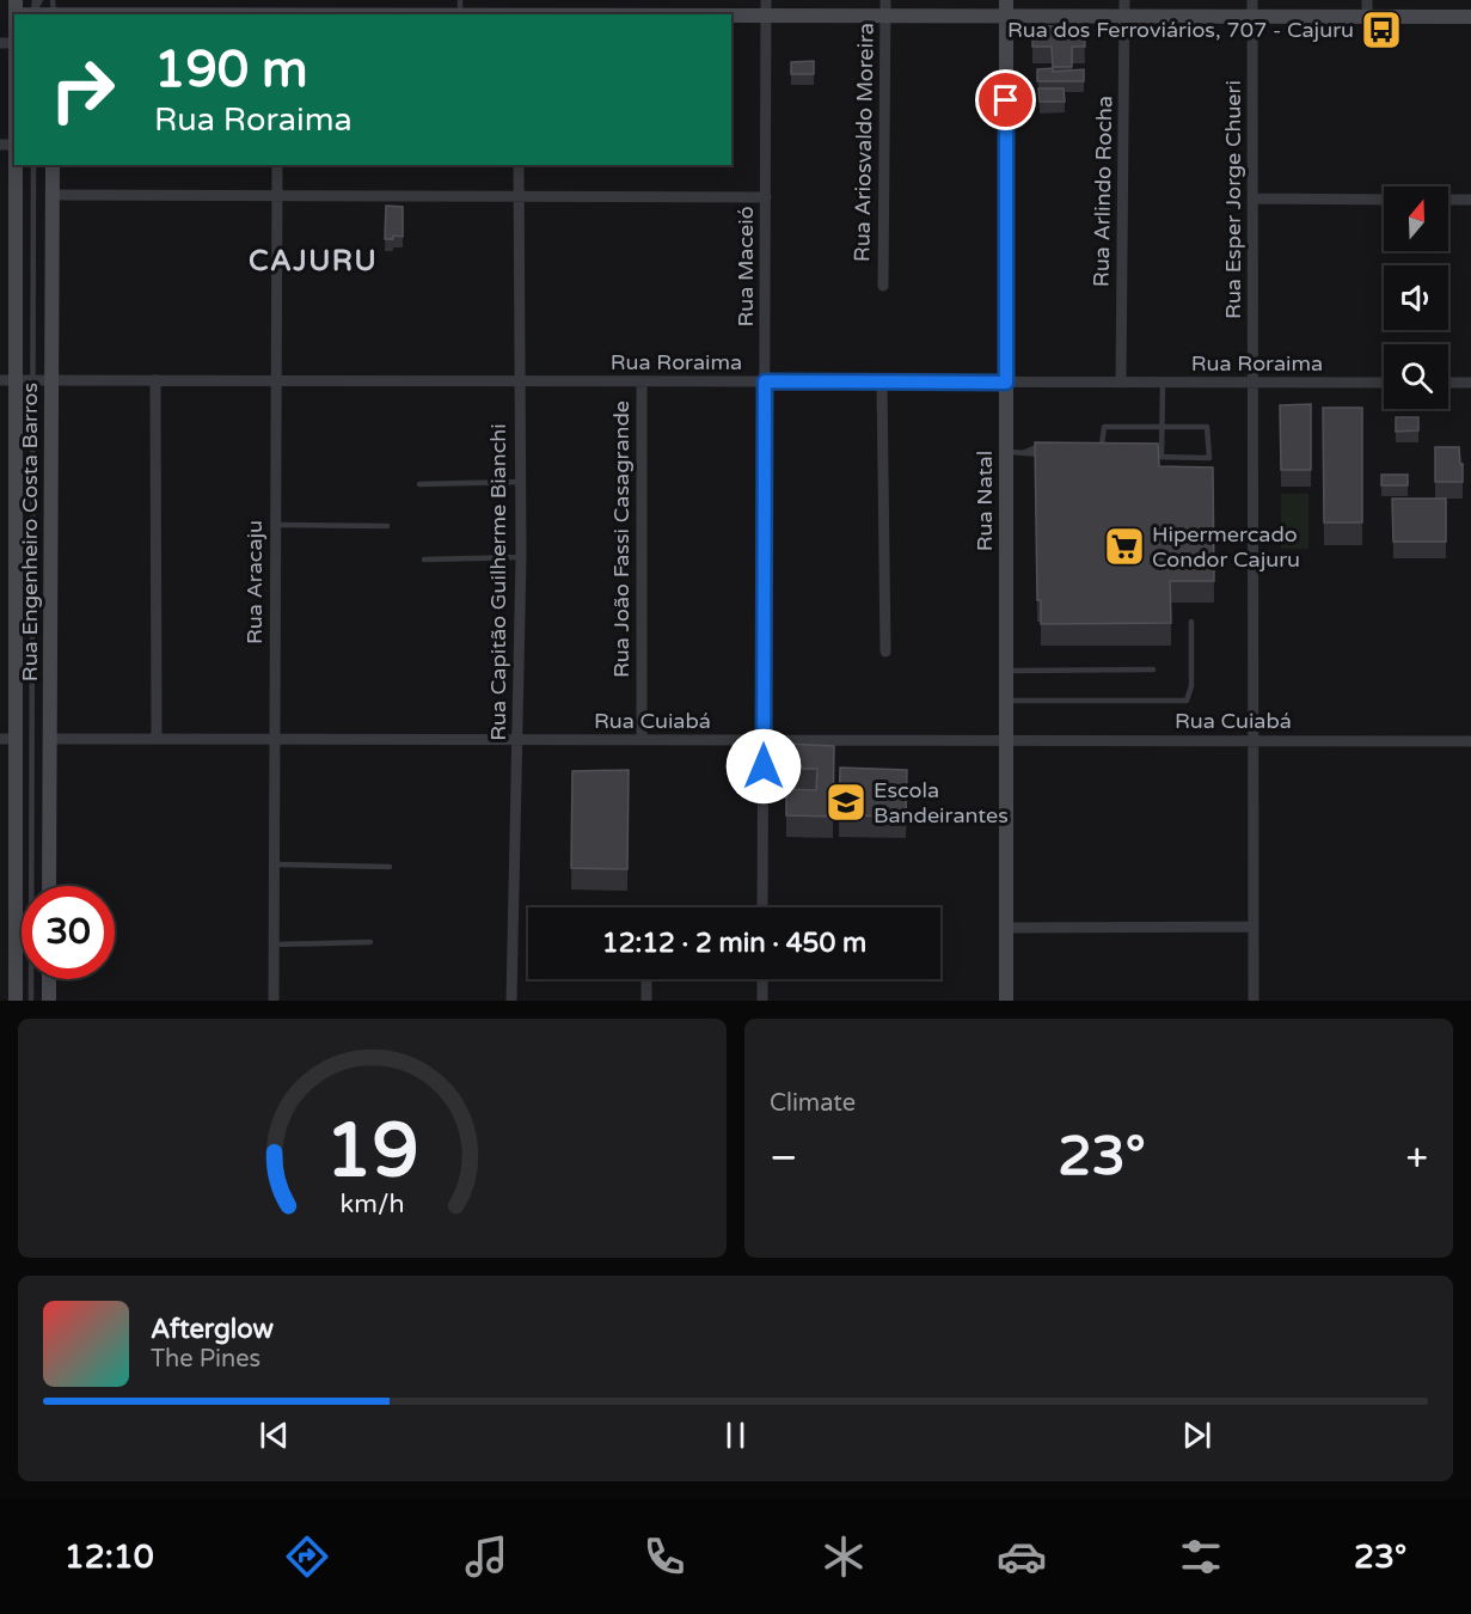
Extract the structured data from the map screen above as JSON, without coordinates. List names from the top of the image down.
{
  "streets": {
    "street": [
      "Rua Ariosvaldo Moreira",
      "Rua Arlindo Rocha",
      "Rua Esper Jorge Chueri",
      "Rua Maceió",
      "Rua Roraima",
      "Rua Natal",
      "Rua Engenheiro Costa Barros",
      "Rua João Fassi Casagrande",
      "Rua Aracaju",
      "Rua Capitão Guilherme Bianchi",
      "Rua Cuiabá"
    ]
  },
  "crossings": [
    ["Rua Arlindo Rocha", "Rua Roraima"],
    ["Rua Esper Jorge Chueri", "Rua Roraima"],
    ["Rua Esper Jorge Chueri", "Rua Cuiabá"],
    ["Rua Maceió", "Rua Roraima"],
    ["Rua Maceió", "Rua Cuiabá"],
    ["Rua Roraima", "Rua Natal"],
    ["Rua Roraima", "Rua Engenheiro Costa Barros"],
    ["Rua Roraima", "Rua João Fassi Casagrande"],
    ["Rua Roraima", "Rua Aracaju"],
    ["Rua Roraima", "Rua Capitão Guilherme Bianchi"],
    ["Rua Natal", "Rua Cuiabá"],
    ["Rua Engenheiro Costa Barros", "Rua Cuiabá"],
    ["Rua João Fassi Casagrande", "Rua Cuiabá"],
    ["Rua Aracaju", "Rua Cuiabá"],
    ["Rua Capitão Guilherme Bianchi", "Rua Cuiabá"]
  ],
  "districts": ["CAJURU"],
  "places": {
    "bus stop": ["Rua dos Ferroviários, 707 - Cajuru"],
    "supermarket": ["Hipermercado Condor Cajuru"],
    "school or university": ["Escola Bandeirantes"]
  },
  "north": "top",
  "page": {
    "turn": ["190 m", "Rua Roraima"],
    "limit": "30",
    "trip": "12:12 · 2 min · 450 m",
    "tile": "Climate",
    "heat": ["−", "23°", "+"],
    "song": ["Afterglow", "The Pines"],
    "tabs": ["12:10", "23°"],
    "gauge": ["19", "km/h"]
  }
}
